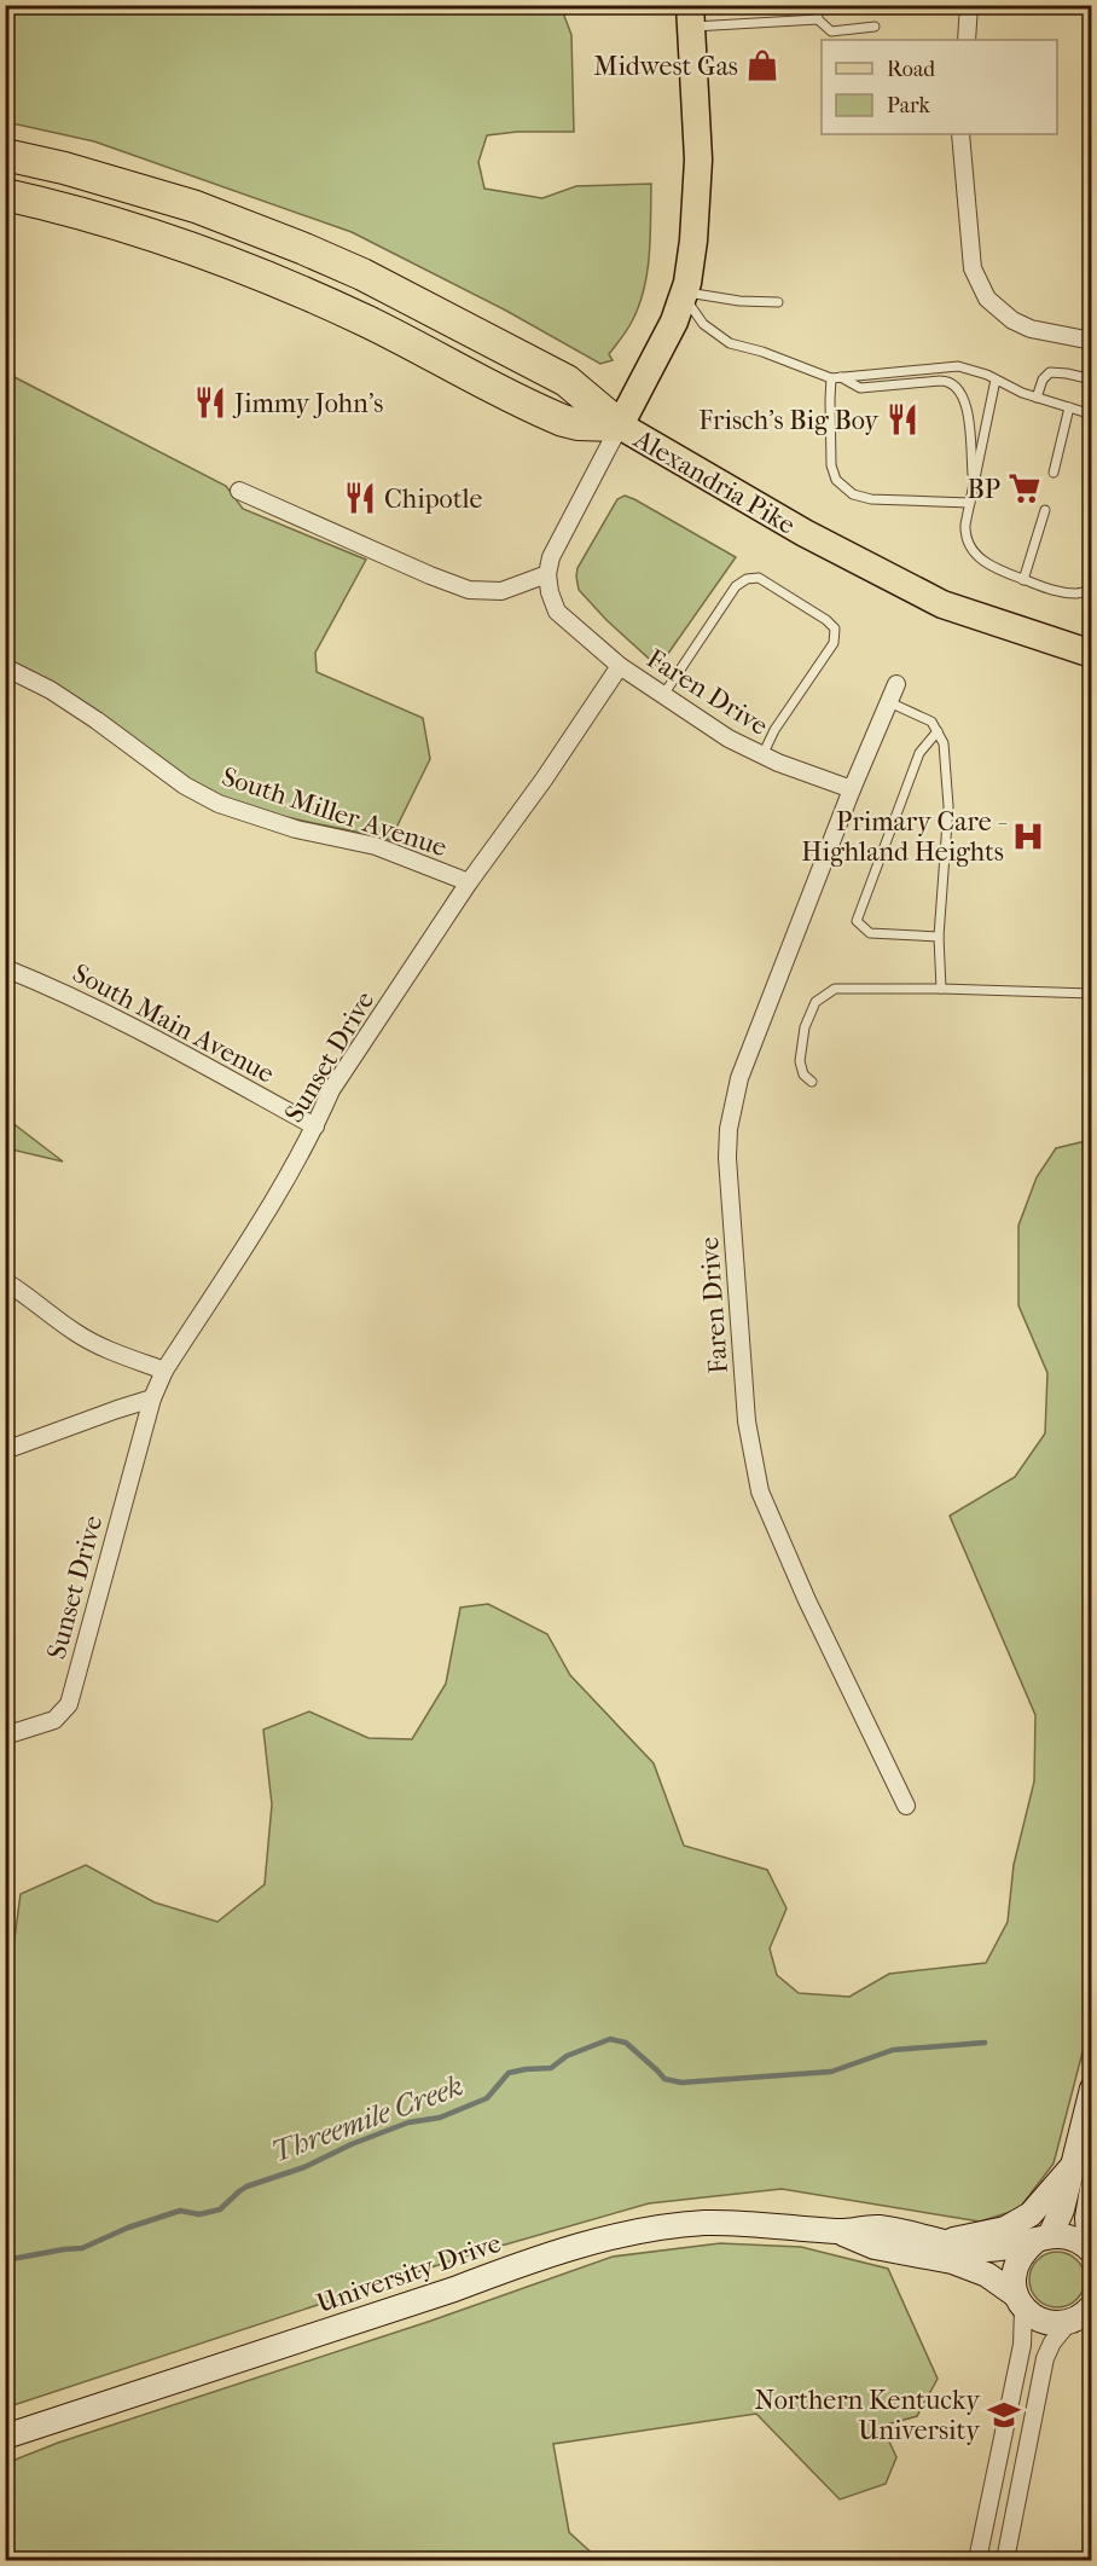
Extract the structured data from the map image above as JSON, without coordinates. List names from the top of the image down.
{
  "streets": {
    "main road": ["Alexandria Pike", "University Drive"],
    "street": [
      "Faren Drive",
      "South Miller Avenue",
      "South Main Avenue",
      "Sunset Drive"
    ]
  },
  "crossings": [
    ["Faren Drive", "Sunset Drive"],
    ["South Miller Avenue", "Sunset Drive"],
    ["South Main Avenue", "Sunset Drive"]
  ],
  "water": ["Threemile Creek"],
  "places": {
    "shop": ["Midwest Gas"],
    "restaurant": ["Jimmy John’s", "Frisch's Big Boy", "Chipotle"],
    "supermarket": ["BP"],
    "hospital": ["Primary Care - Highland Heights"],
    "school or university": ["Northern Kentucky University"]
  },
  "legend": ["Road", "Park"]
}
